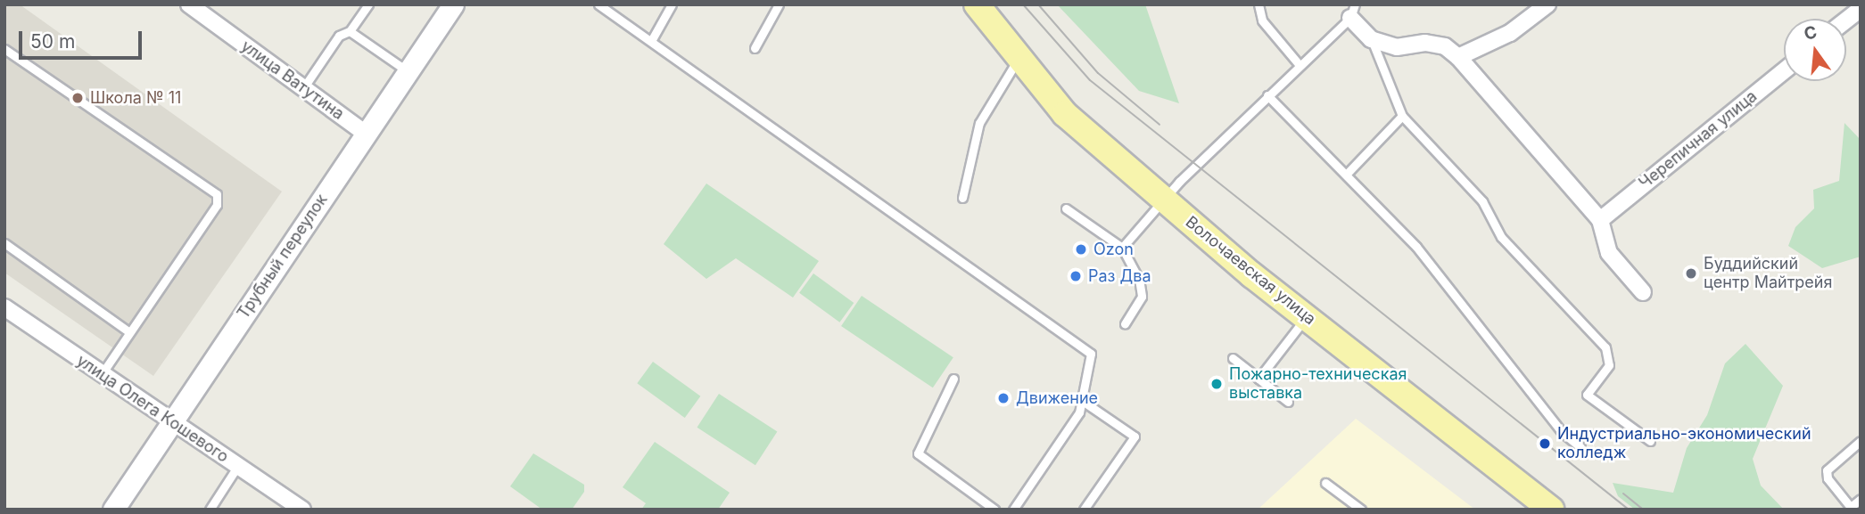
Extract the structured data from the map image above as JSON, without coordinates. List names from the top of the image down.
{
  "streets": {
    "main road": ["Волочаевская улица"],
    "street": [
      "улица Ватутина",
      "Черепичная улица",
      "Трубный переулок",
      "улица Олега Кошевого"
    ]
  },
  "crossings": [
    ["улица Ватутина", "Трубный переулок"],
    ["Трубный переулок", "улица Олега Кошевого"]
  ],
  "places": [
    "Школа № 11",
    "Ozon",
    "Буддийский центр Майтрейя",
    "Раз Два",
    "Пожарно-техническая выставка",
    "Движение",
    "Индустриально-экономический колледж"
  ],
  "scale_bar": "50 m",
  "north": "top"
}
